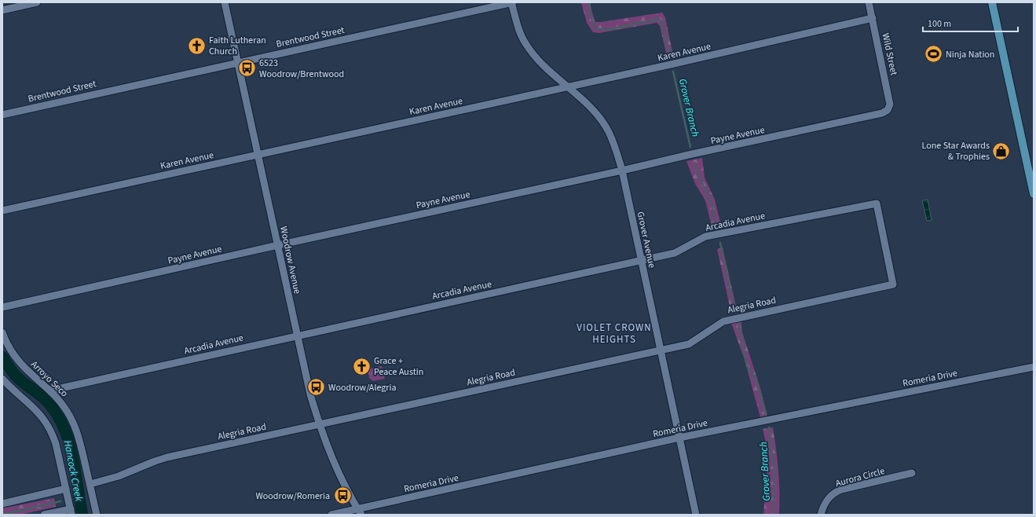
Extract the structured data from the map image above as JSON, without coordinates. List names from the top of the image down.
{
  "streets": {
    "street": [
      "Brentwood Street",
      "Karen Avenue",
      "Wild Street",
      "Payne Avenue",
      "Arcadia Avenue",
      "Grover Avenue",
      "Woodrow Avenue",
      "Alegria Road",
      "Romeria Drive",
      "Arroyo Seco",
      "Aurora Circle"
    ]
  },
  "crossings": [
    ["Brentwood Street", "Grover Avenue"],
    ["Brentwood Street", "Woodrow Avenue"],
    ["Karen Avenue", "Wild Street"],
    ["Karen Avenue", "Grover Avenue"],
    ["Karen Avenue", "Woodrow Avenue"],
    ["Wild Street", "Payne Avenue"],
    ["Payne Avenue", "Grover Avenue"],
    ["Payne Avenue", "Woodrow Avenue"],
    ["Arcadia Avenue", "Grover Avenue"],
    ["Arcadia Avenue", "Woodrow Avenue"],
    ["Arcadia Avenue", "Alegria Road"],
    ["Arcadia Avenue", "Arroyo Seco"],
    ["Grover Avenue", "Alegria Road"],
    ["Grover Avenue", "Romeria Drive"],
    ["Woodrow Avenue", "Alegria Road"],
    ["Woodrow Avenue", "Romeria Drive"],
    ["Alegria Road", "Arroyo Seco"]
  ],
  "districts": ["VIOLET CROWN HEIGHTS"],
  "water": ["Grover Branch", "Hancock Creek"],
  "places": {
    "church": ["Faith Lutheran Church", "Grace + Peace Austin"],
    "sports": ["Ninja Nation"],
    "bus stop": ["6523 Woodrow/Brentwood", "Woodrow/Alegria", "Woodrow/Romeria"],
    "shop": ["Lone Star Awards & Trophies"]
  },
  "scale_bar": "100 m"
}
